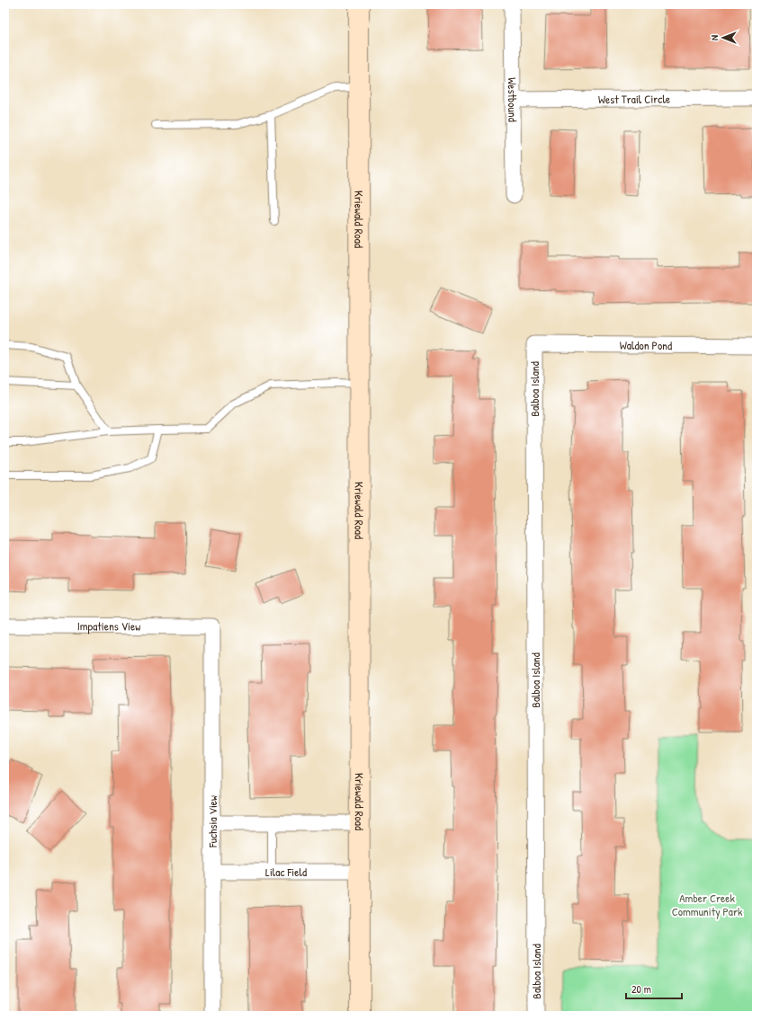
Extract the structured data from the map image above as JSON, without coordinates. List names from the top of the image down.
{
  "streets": {
    "street": [
      "West Trail Circle",
      "Westbound",
      "Kriewald Road",
      "Waldon Pond",
      "Balboa Island",
      "Impatiens View",
      "Fuchsia View",
      "Lilac Field"
    ]
  },
  "crossings": [
    ["West Trail Circle", "Westbound"],
    ["Kriewald Road", "Lilac Field"],
    ["Waldon Pond", "Balboa Island"],
    ["Impatiens View", "Fuchsia View"],
    ["Fuchsia View", "Lilac Field"]
  ],
  "parks": ["Amber Creek Community Park"],
  "scale_bar": "20 m",
  "north": "left"
}
